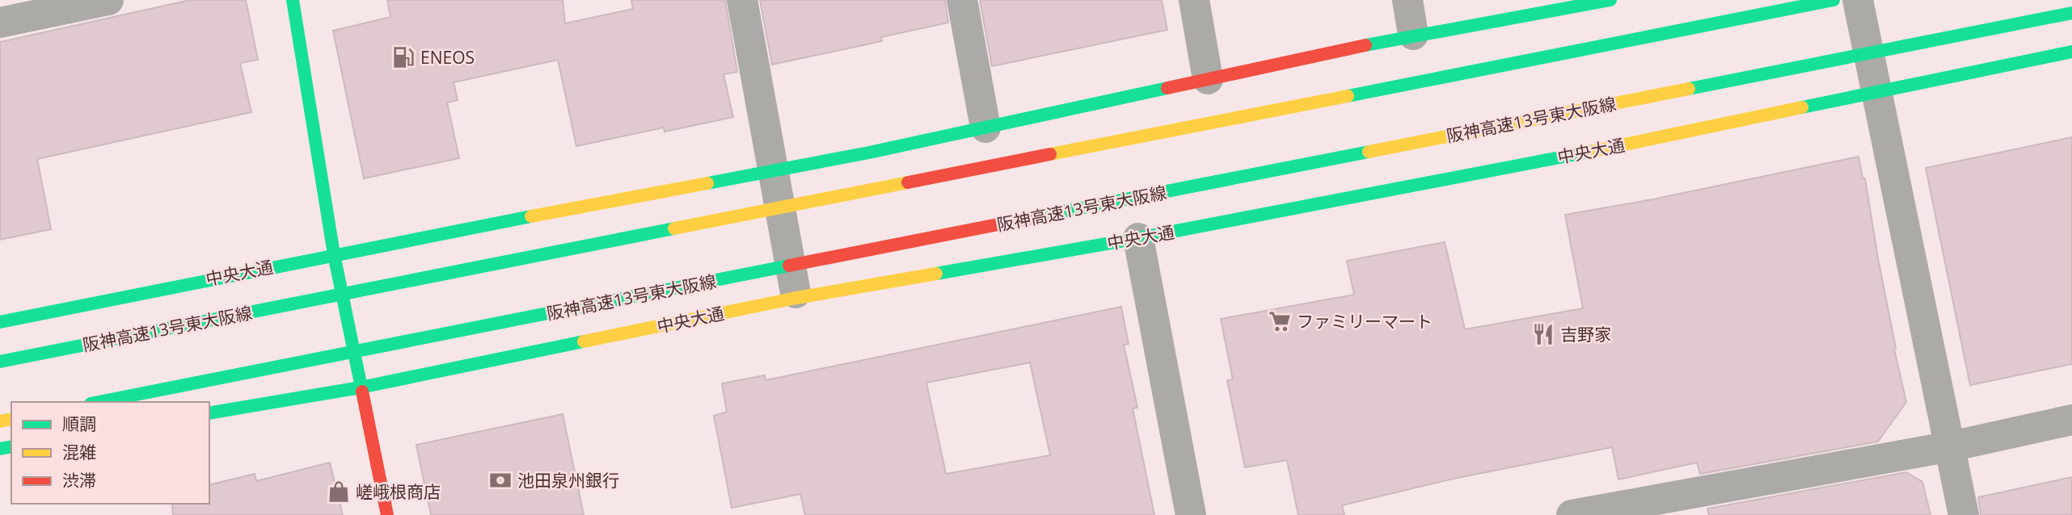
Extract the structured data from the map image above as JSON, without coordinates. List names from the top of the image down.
{
  "streets": {
    "main road": ["阪神高速13号東大阪線", "中央大通"]
  },
  "places": {
    "fuel station": ["ENEOS"],
    "supermarket": ["ファミリーマート"],
    "restaurant": ["吉野家"],
    "bank": ["池田泉州銀行"],
    "shop": ["嵯峨根商店"]
  },
  "legend": ["順調", "混雑", "渋滞"]
}
